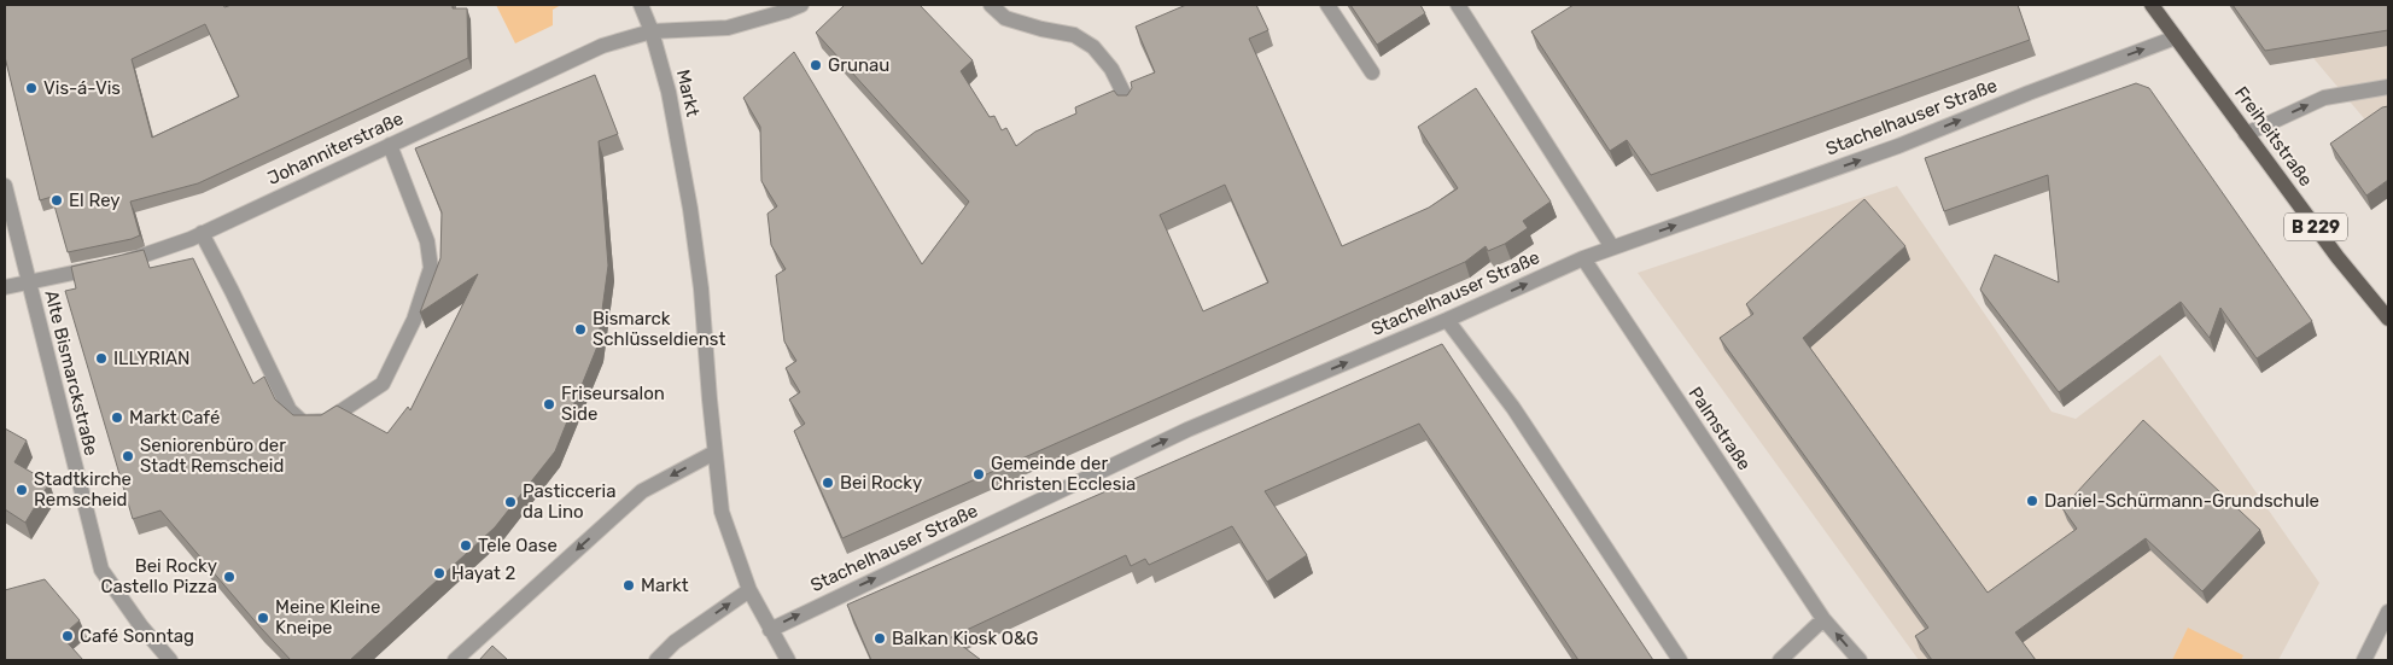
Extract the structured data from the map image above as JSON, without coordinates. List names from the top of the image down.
{
  "streets": {
    "main road": ["Freiheitstraße", "B 229"],
    "street": [
      "Markt",
      "Stachelhauser Straße",
      "Johanniterstraße",
      "Alte Bismarckstraße",
      "Palmstraße"
    ]
  },
  "crossings": [
    ["Markt", "Stachelhauser Straße"],
    ["Markt", "Johanniterstraße"],
    ["Stachelhauser Straße", "Freiheitstraße"],
    ["Stachelhauser Straße", "Palmstraße"],
    ["Johanniterstraße", "Alte Bismarckstraße"]
  ],
  "one_way": ["Stachelhauser Straße"],
  "places": [
    "Grunau",
    "Vis-á-Vis",
    "El Rey",
    "Bismarck Schlüsseldienst",
    "ILLYRIAN",
    "Friseursalon Side",
    "Markt Café",
    "Seniorenbüro der Stadt Remscheid",
    "Gemeinde der Christen Ecclesia",
    "Bei Rocky",
    "Stadtkirche Remscheid",
    "Daniel-Schürmann-Grundschule",
    "Pasticceria da Lino",
    "Tele Oase",
    "Hayat 2",
    "Bei Rocky Castello Pizza",
    "Markt",
    "Meine Kleine Kneipe",
    "Café Sonntag",
    "Balkan Kiosk O&G"
  ]
}
